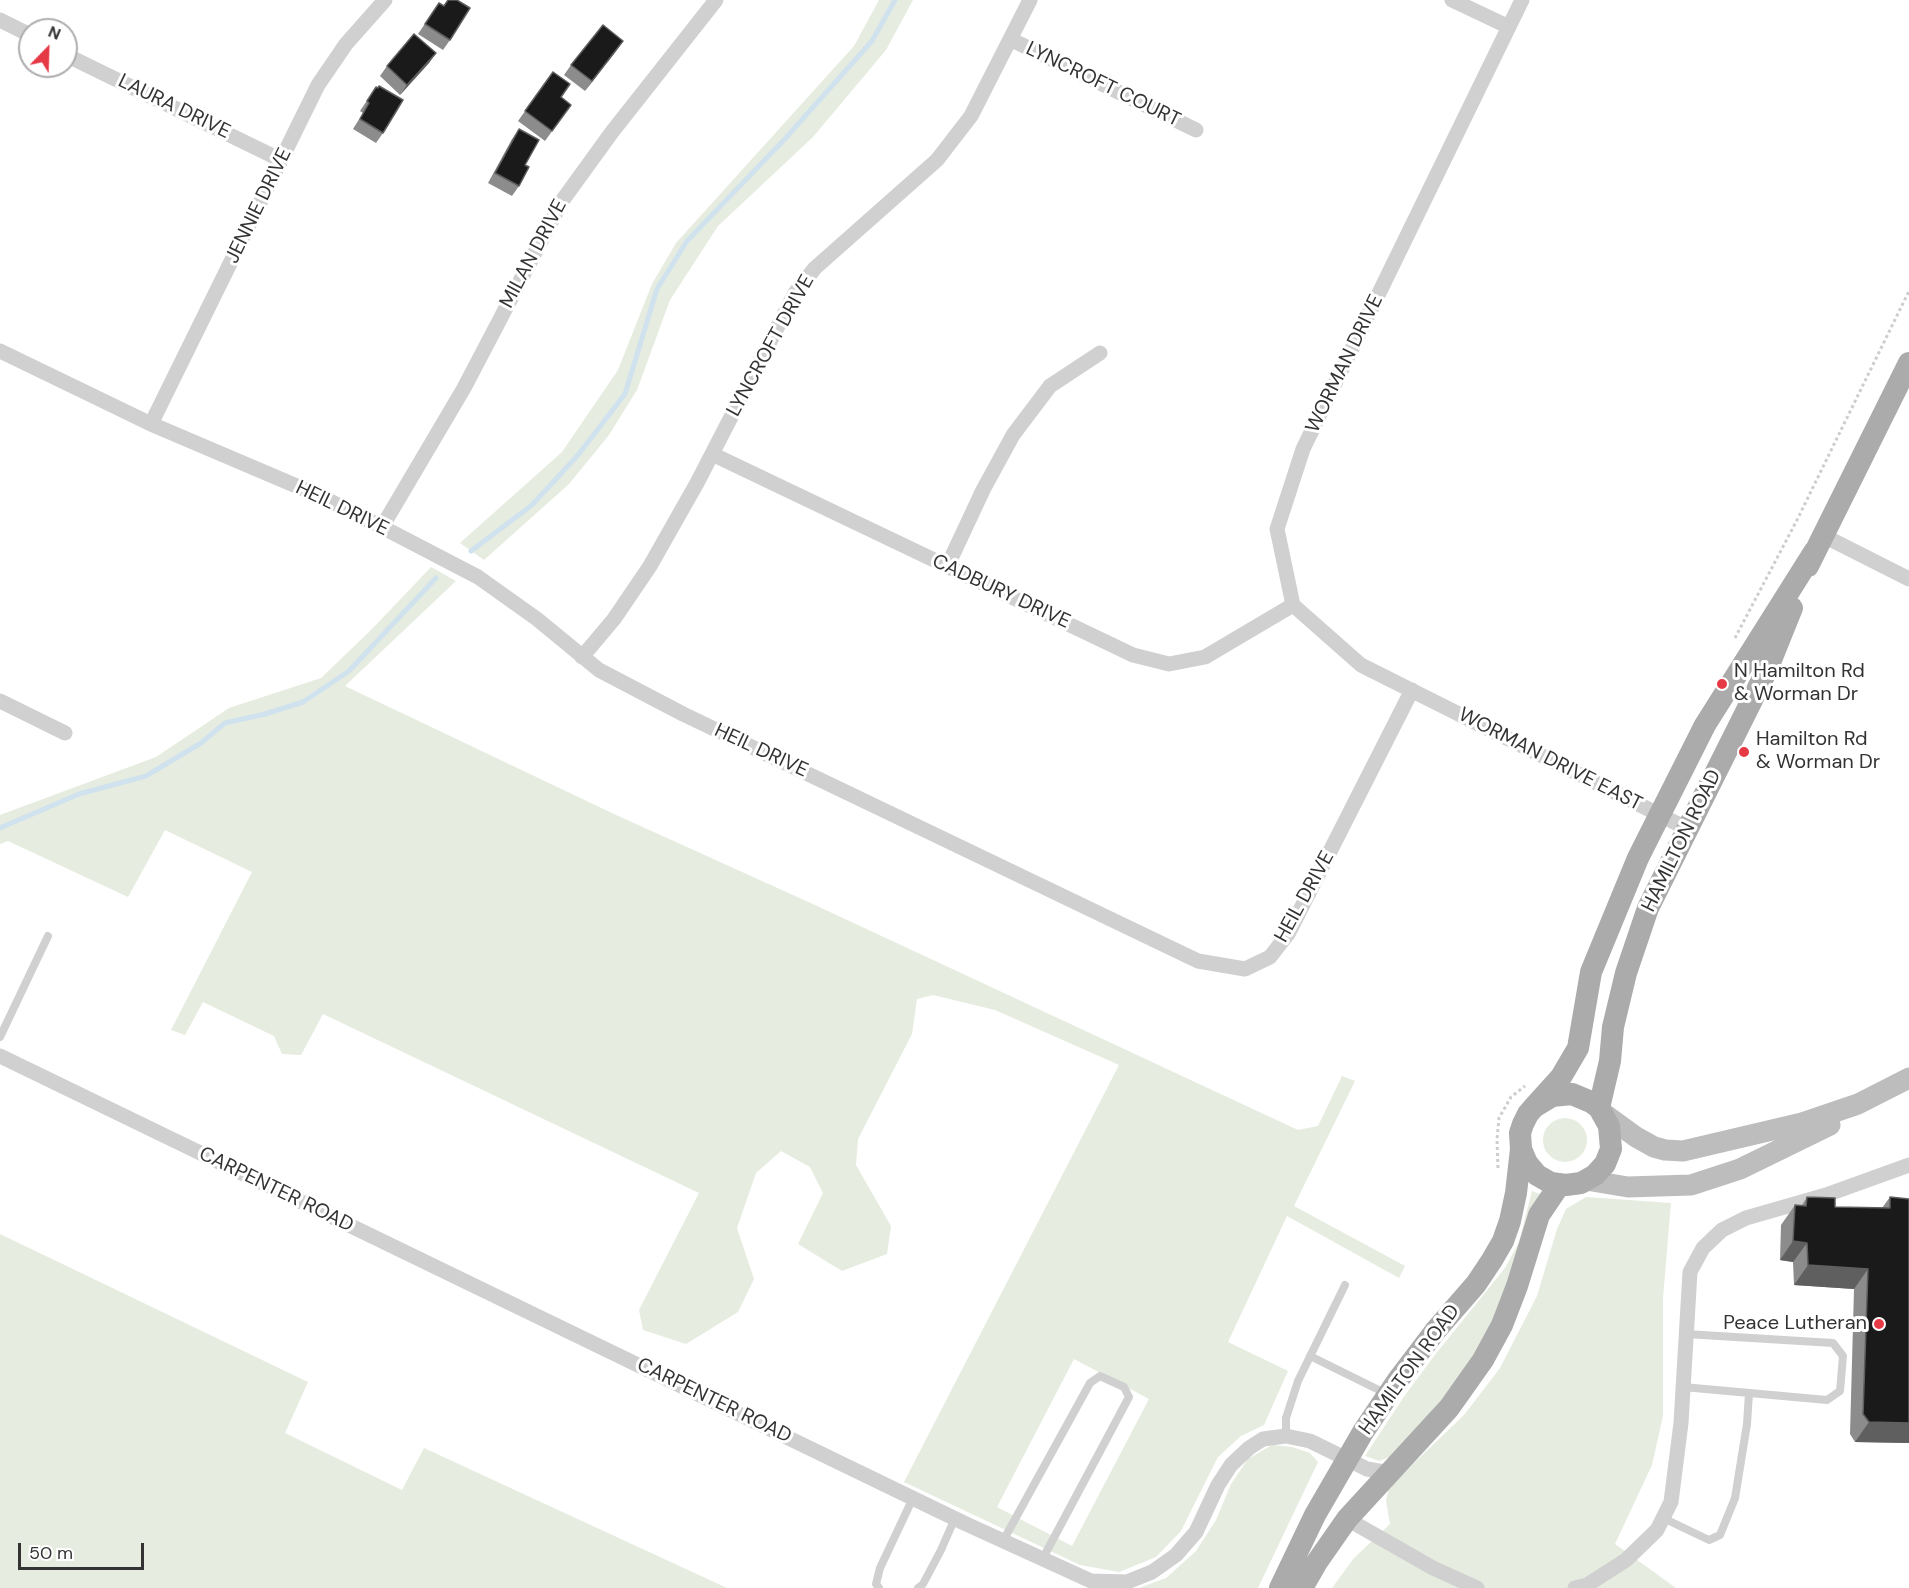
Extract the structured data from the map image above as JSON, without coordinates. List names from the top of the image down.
{
  "streets": {
    "main road": ["HAMILTON ROAD"],
    "street": [
      "LYNCROFT COURT",
      "LAURA DRIVE",
      "JENNIE DRIVE",
      "MILAN DRIVE",
      "LYNCROFT DRIVE",
      "WORMAN DRIVE",
      "HEIL DRIVE",
      "CADBURY DRIVE",
      "WORMAN DRIVE EAST",
      "CARPENTER ROAD"
    ]
  },
  "crossings": [
    ["LYNCROFT COURT", "LYNCROFT DRIVE"],
    ["LAURA DRIVE", "JENNIE DRIVE"],
    ["JENNIE DRIVE", "HEIL DRIVE"],
    ["MILAN DRIVE", "HEIL DRIVE"],
    ["LYNCROFT DRIVE", "HEIL DRIVE"],
    ["LYNCROFT DRIVE", "CADBURY DRIVE"],
    ["WORMAN DRIVE", "CADBURY DRIVE"],
    ["HEIL DRIVE", "WORMAN DRIVE EAST"],
    ["WORMAN DRIVE EAST", "HAMILTON ROAD"],
    ["HAMILTON ROAD", "CARPENTER ROAD"]
  ],
  "places": ["N Hamilton Rd & Worman Dr", "Hamilton Rd & Worman Dr", "Peace Lutheran"],
  "scale_bar": "50 m",
  "north": "top right"
}
